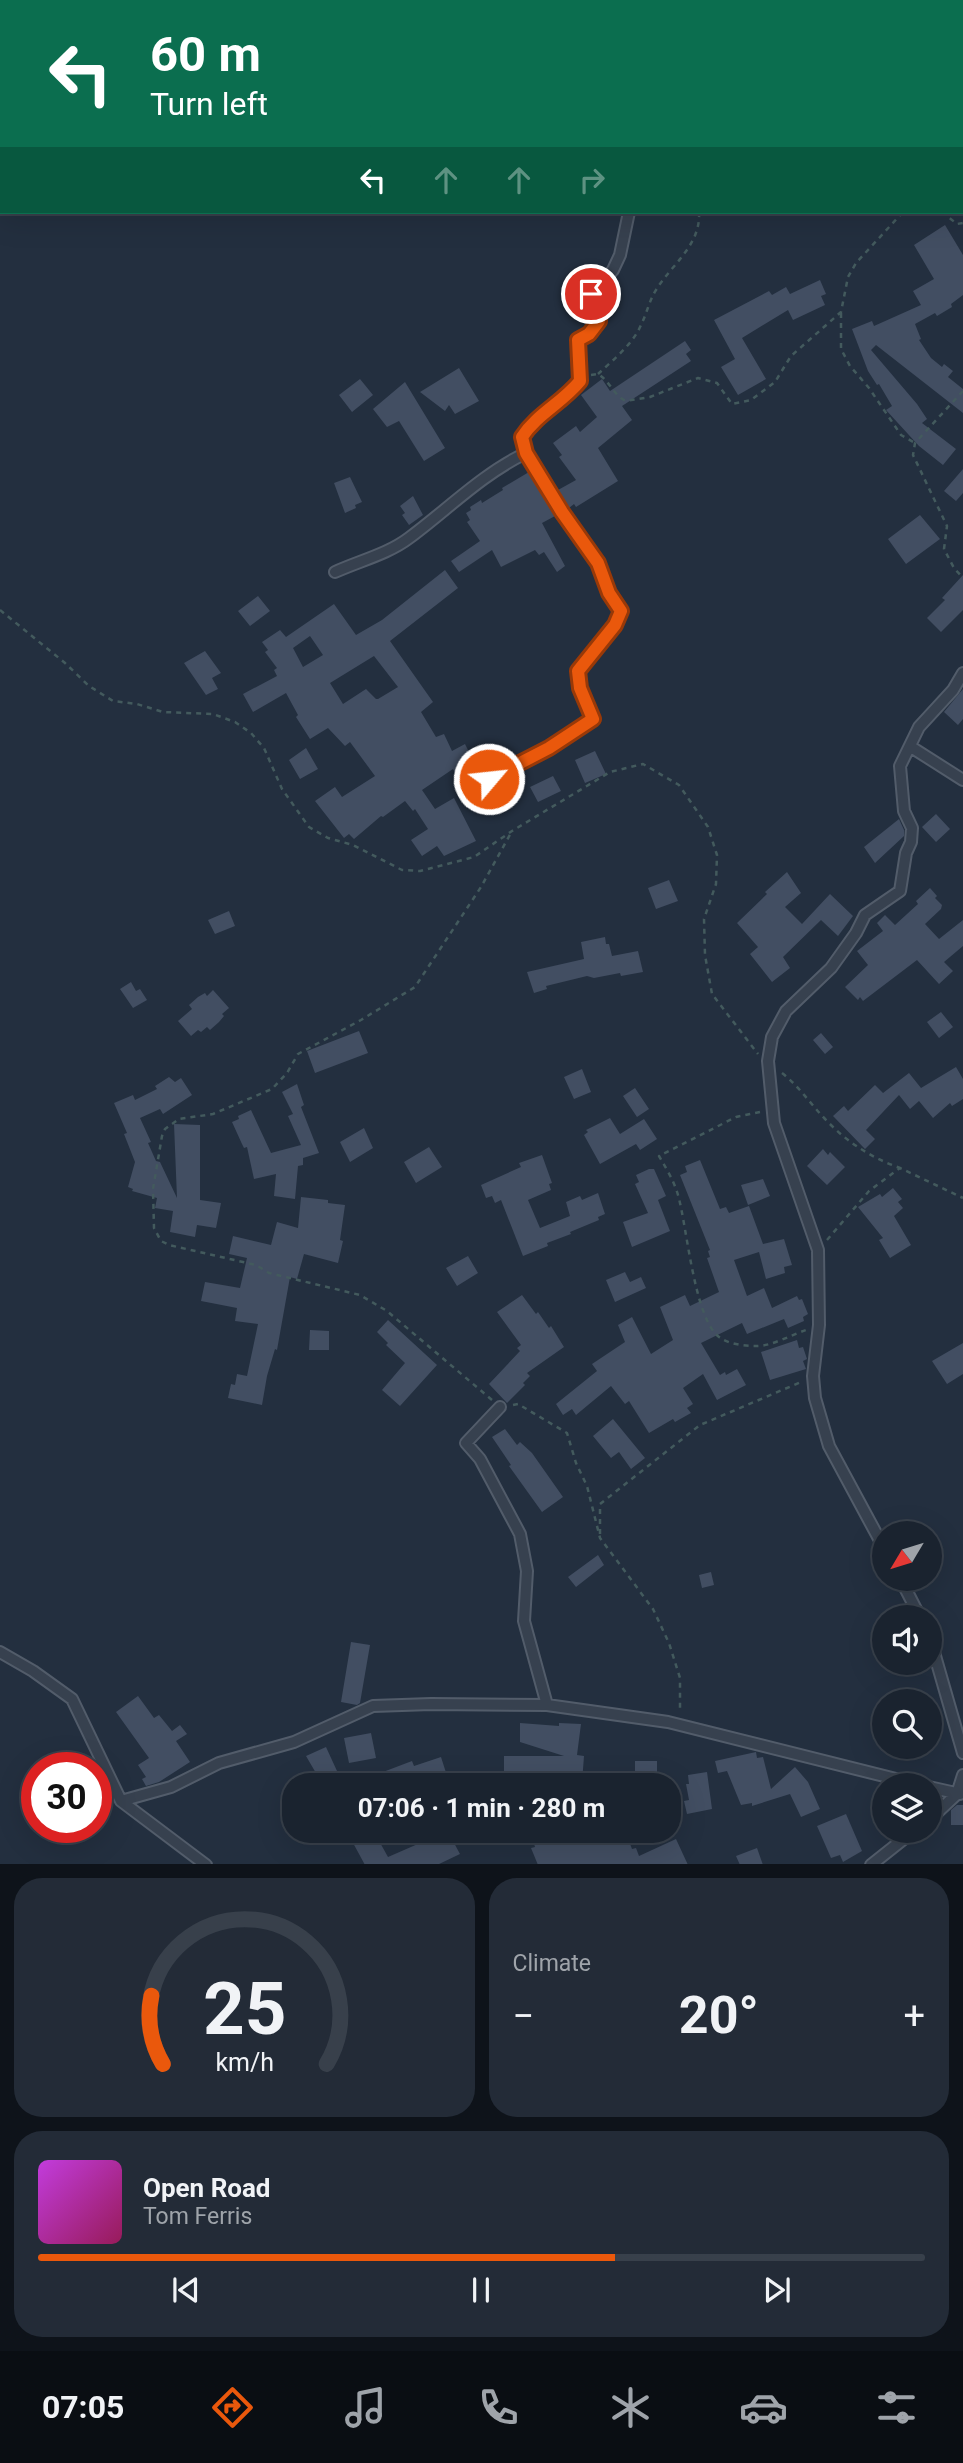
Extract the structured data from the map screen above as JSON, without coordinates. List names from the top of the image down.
{
  "north": "bottom left",
  "page": {
    "turn": ["60 m", "Turn left"],
    "limit": "30",
    "trip": "07:06 · 1 min · 280 m",
    "tile": "Climate",
    "heat": ["−", "20°", "+"],
    "song": ["Open Road", "Tom Ferris"],
    "tabs": "07:05",
    "gauge": ["25", "km/h"]
  }
}
